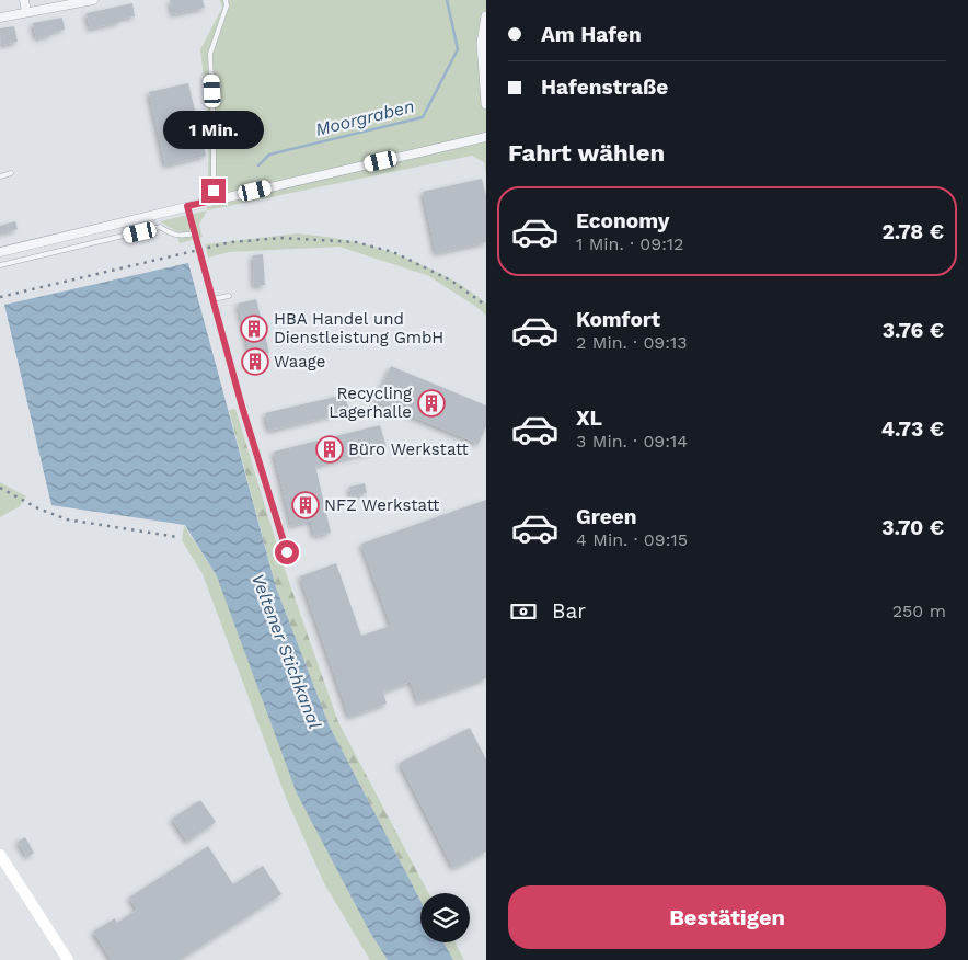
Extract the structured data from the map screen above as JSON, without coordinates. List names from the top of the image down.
{
  "water": ["Moorgraben", "Veltener Stichkanal"],
  "places": {
    "building": [
      "HBA Handel und Dienstleistung GmbH",
      "Waage",
      "Recycling Lagerhalle",
      "Büro Werkstatt",
      "NFZ Werkstatt"
    ]
  },
  "page": {
    "banner": ["Am Hafen", "Hafenstraße"],
    "bubble": "1 Min.",
    "heading": "Fahrt wählen",
    "list": [
      {
        "name": "Economy",
        "note": "1 Min. · 09:12",
        "value": "2.78 €"
      },
      {
        "name": "Komfort",
        "note": "2 Min. · 09:13",
        "value": "3.76 €"
      },
      {
        "name": "XL",
        "note": "3 Min. · 09:14",
        "value": "4.73 €"
      },
      {
        "name": "Green",
        "note": "4 Min. · 09:15",
        "value": "3.70 €"
      }
    ],
    "pay": ["Bar", "250 m"],
    "buttons": "Bestätigen"
  }
}
